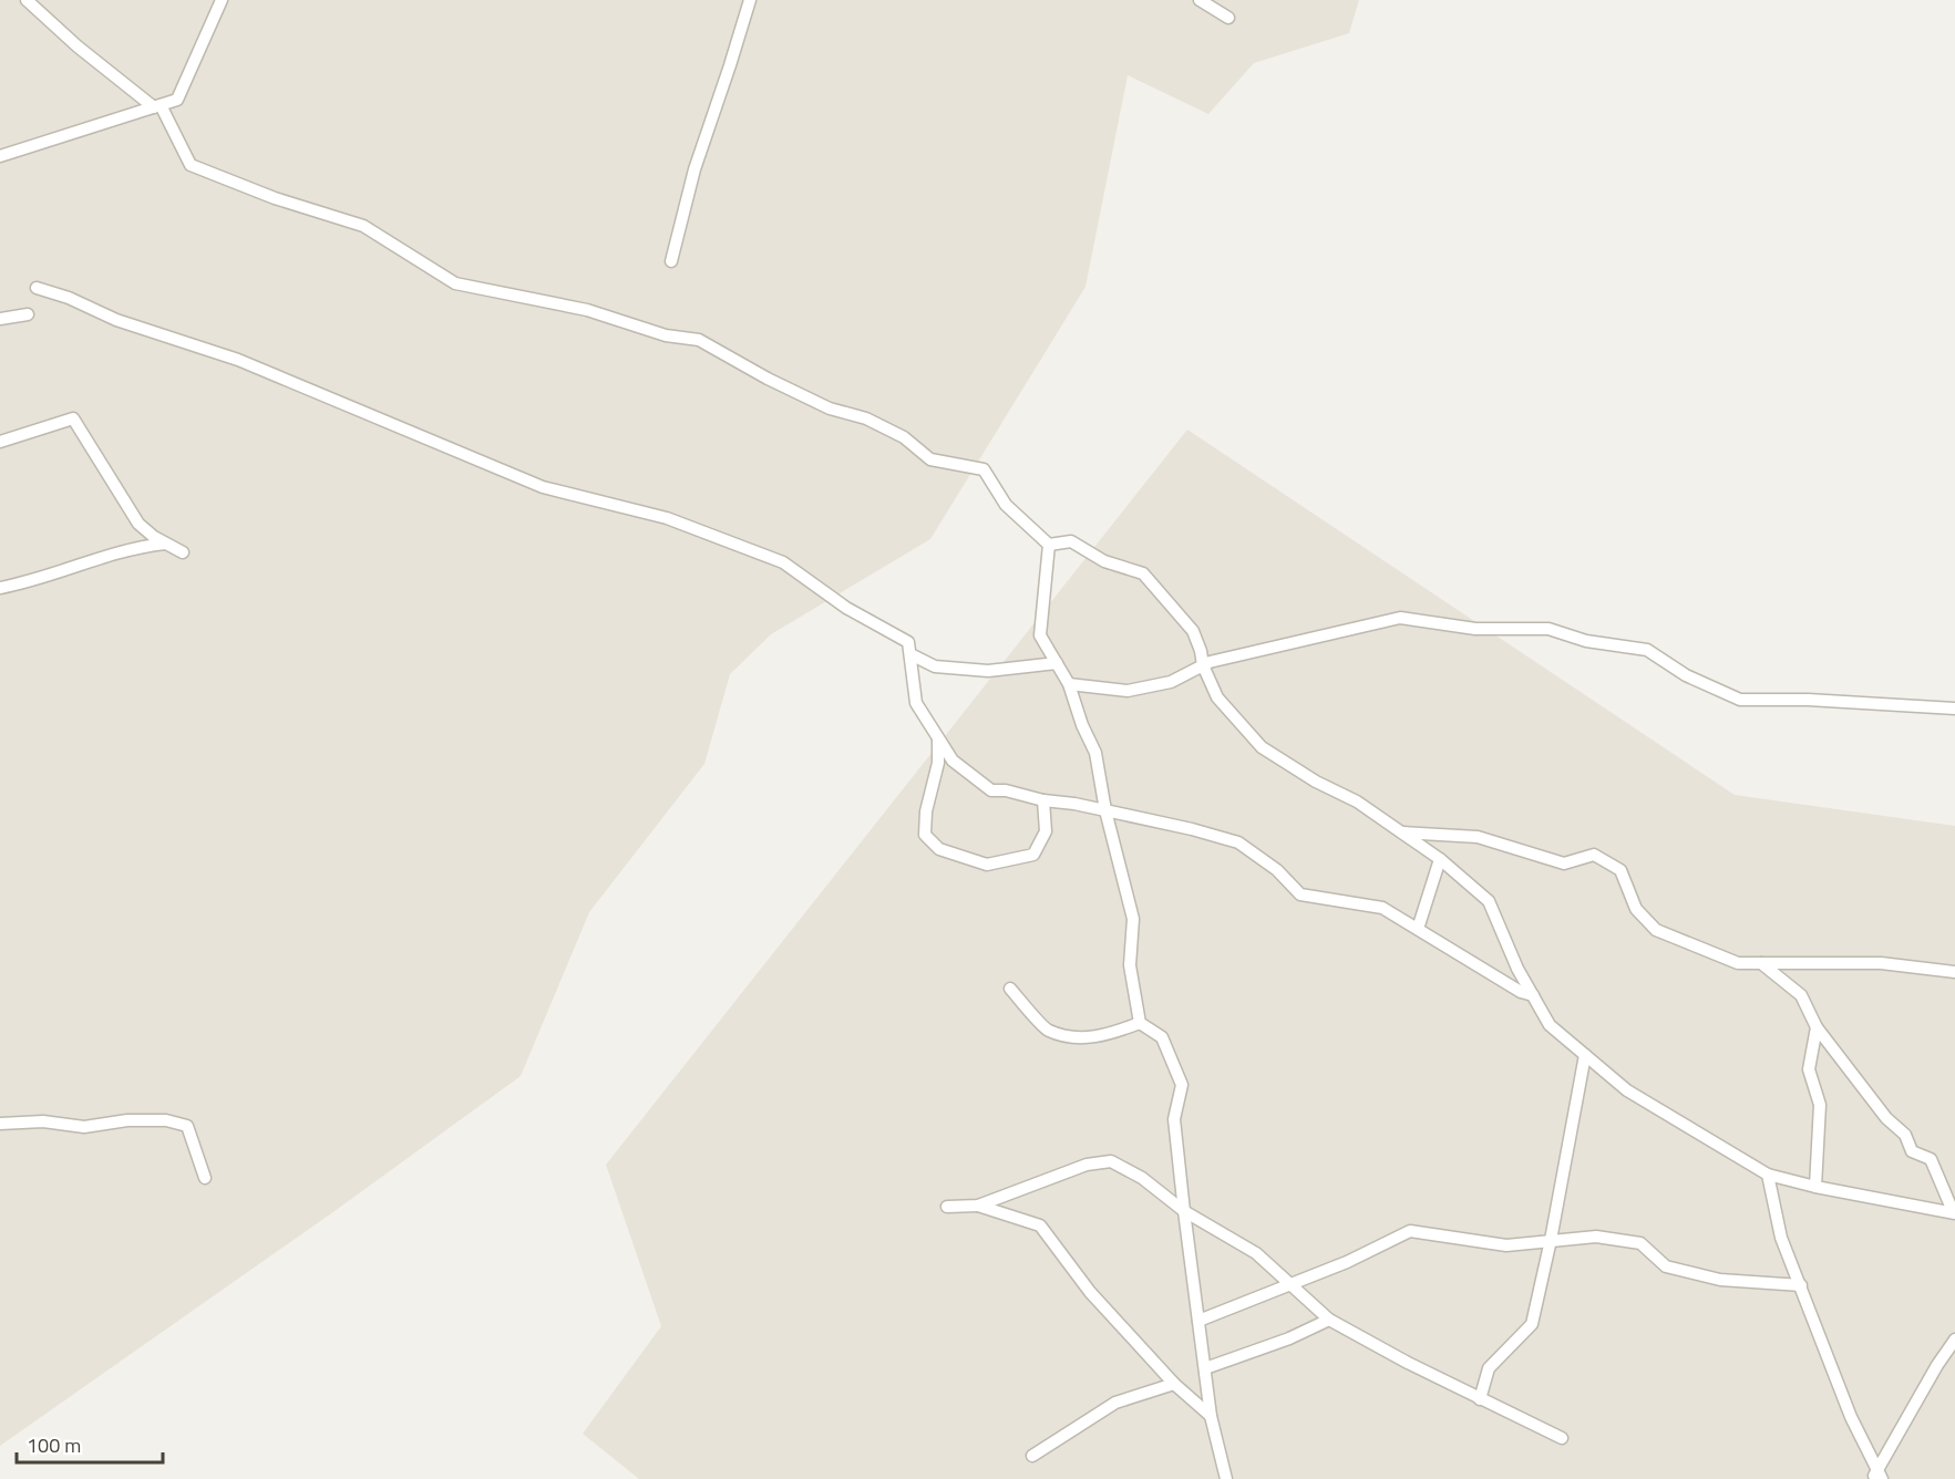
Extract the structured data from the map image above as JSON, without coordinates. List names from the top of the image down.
{
  "scale_bar": "100 m"
}
